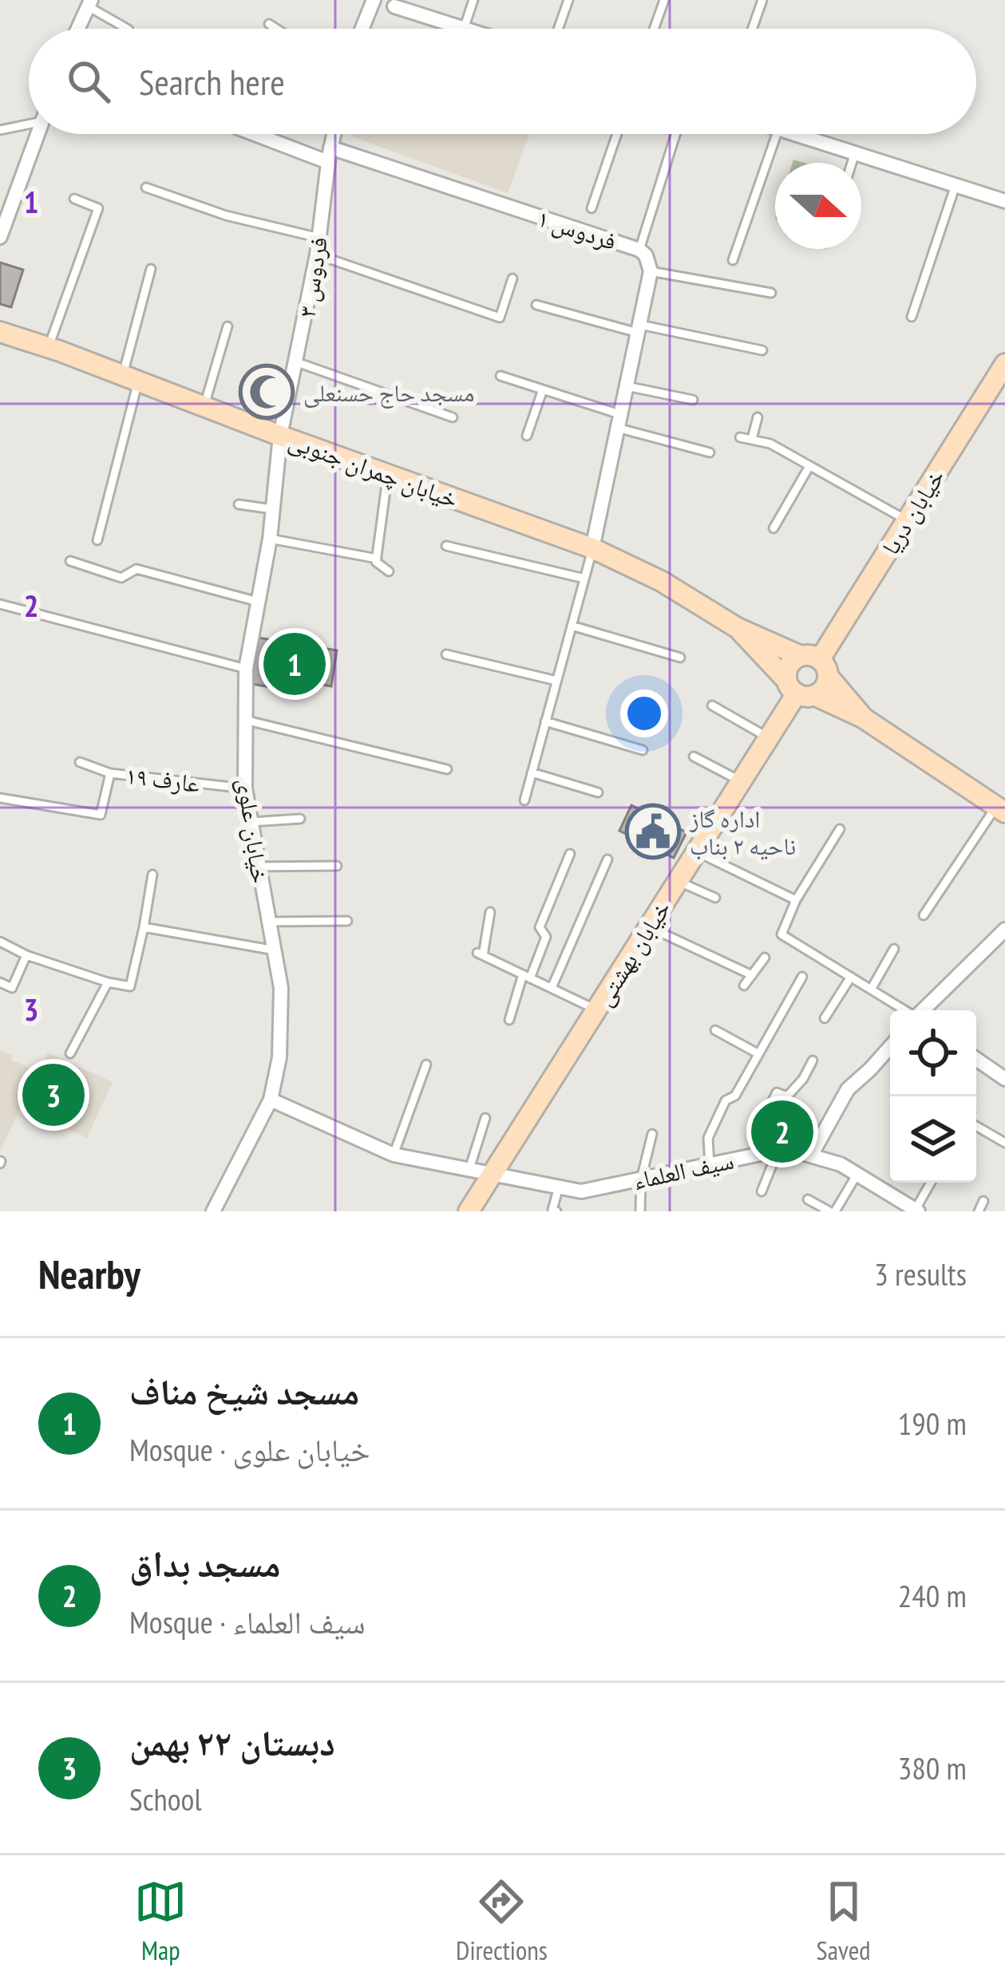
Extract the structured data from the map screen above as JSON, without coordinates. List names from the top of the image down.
{
  "streets": {
    "main road": ["خیابان چمران جنوبی", "خیابان دریا", "خیابان بهشتی"],
    "street": [
      "فردوس ۱",
      "فردوس ۳",
      "خیابان علوی",
      "سیف العلماء"
    ],
    "lane": ["عارف ۱۹"]
  },
  "crossings": [
    ["فردوس ۱", "فردوس ۳"],
    ["فردوس ۳", "خیابان چمران جنوبی"],
    ["فردوس ۳", "خیابان علوی"],
    ["خیابان چمران جنوبی", "خیابان دریا"],
    ["خیابان چمران جنوبی", "خیابان علوی"],
    ["خیابان چمران جنوبی", "خیابان بهشتی"],
    ["عارف ۱۹", "خیابان علوی"],
    ["خیابان علوی", "سیف العلماء"],
    ["خیابان بهشتی", "سیف العلماء"]
  ],
  "places": {
    "mosque": ["مسجد حاج حسنعلی"],
    "public building": ["اداره گاز ناحیه ۲ بناب"]
  },
  "north": "right",
  "page": {
    "search": "Search here",
    "pins": ["1", "3", "2"],
    "heading": ["Nearby", "3 results"],
    "list": [
      {
        "mark": "1",
        "name": "مسجد شیخ مناف",
        "note": "Mosque · خیابان علوی",
        "value": "190 m"
      },
      {
        "mark": "2",
        "name": "مسجد بداق",
        "note": "Mosque · سیف العلماء",
        "value": "240 m"
      },
      {
        "mark": "3",
        "name": "دبستان ۲۲ بهمن",
        "note": "School",
        "value": "380 m"
      }
    ],
    "nav": ["Map", "Directions", "Saved"]
  },
  "grid": {
    "rows": ["1", "2", "3"]
  }
}
